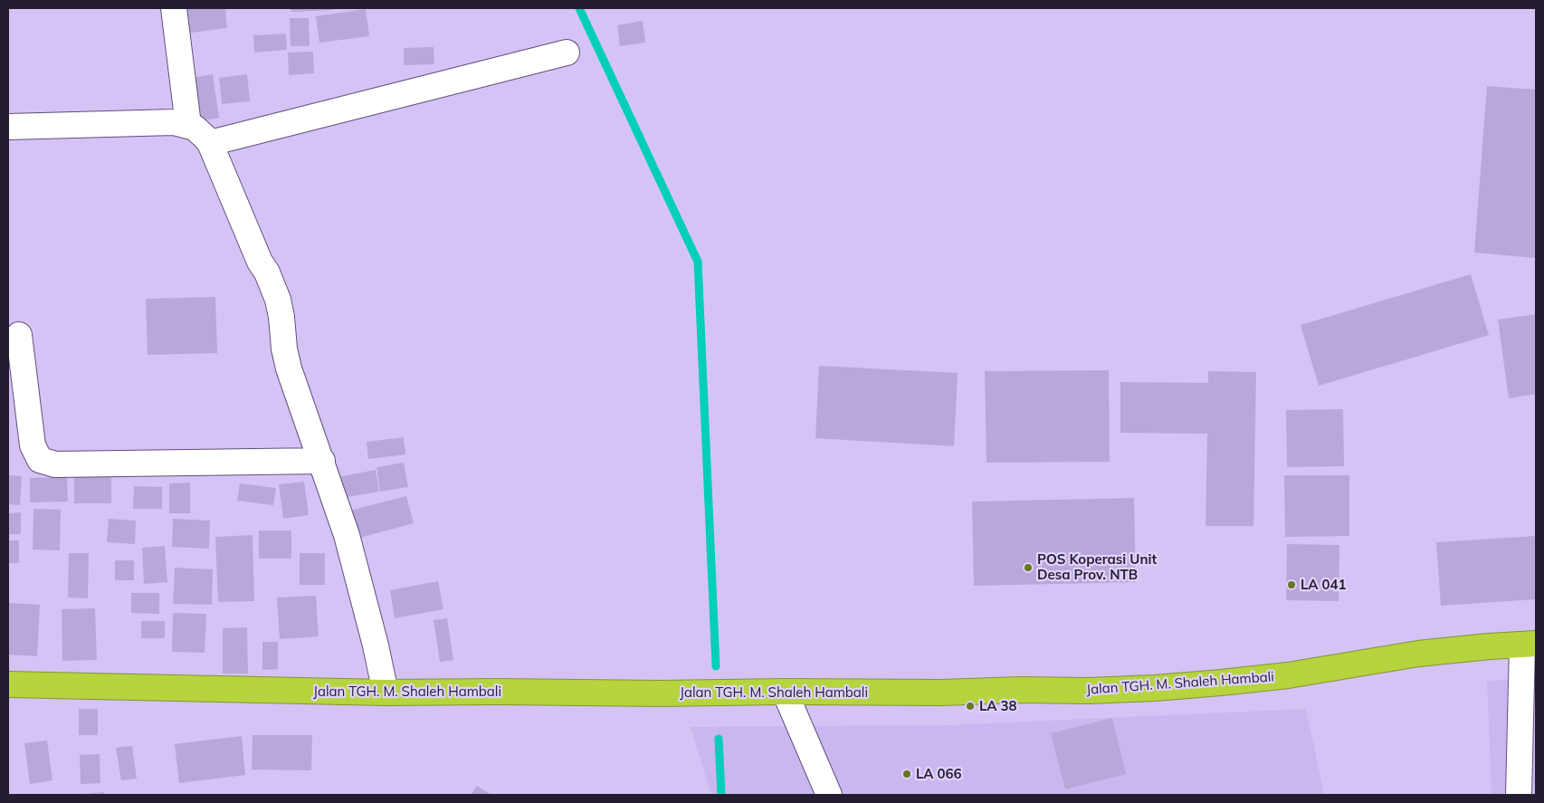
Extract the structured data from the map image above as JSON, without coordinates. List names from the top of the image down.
{
  "streets": {
    "highway": ["Jalan TGH. M. Shaleh Hambali"]
  },
  "places": [
    "POS Koperasi Unit Desa Prov. NTB",
    "LA 041",
    "LA 38",
    "LA 066"
  ]
}
